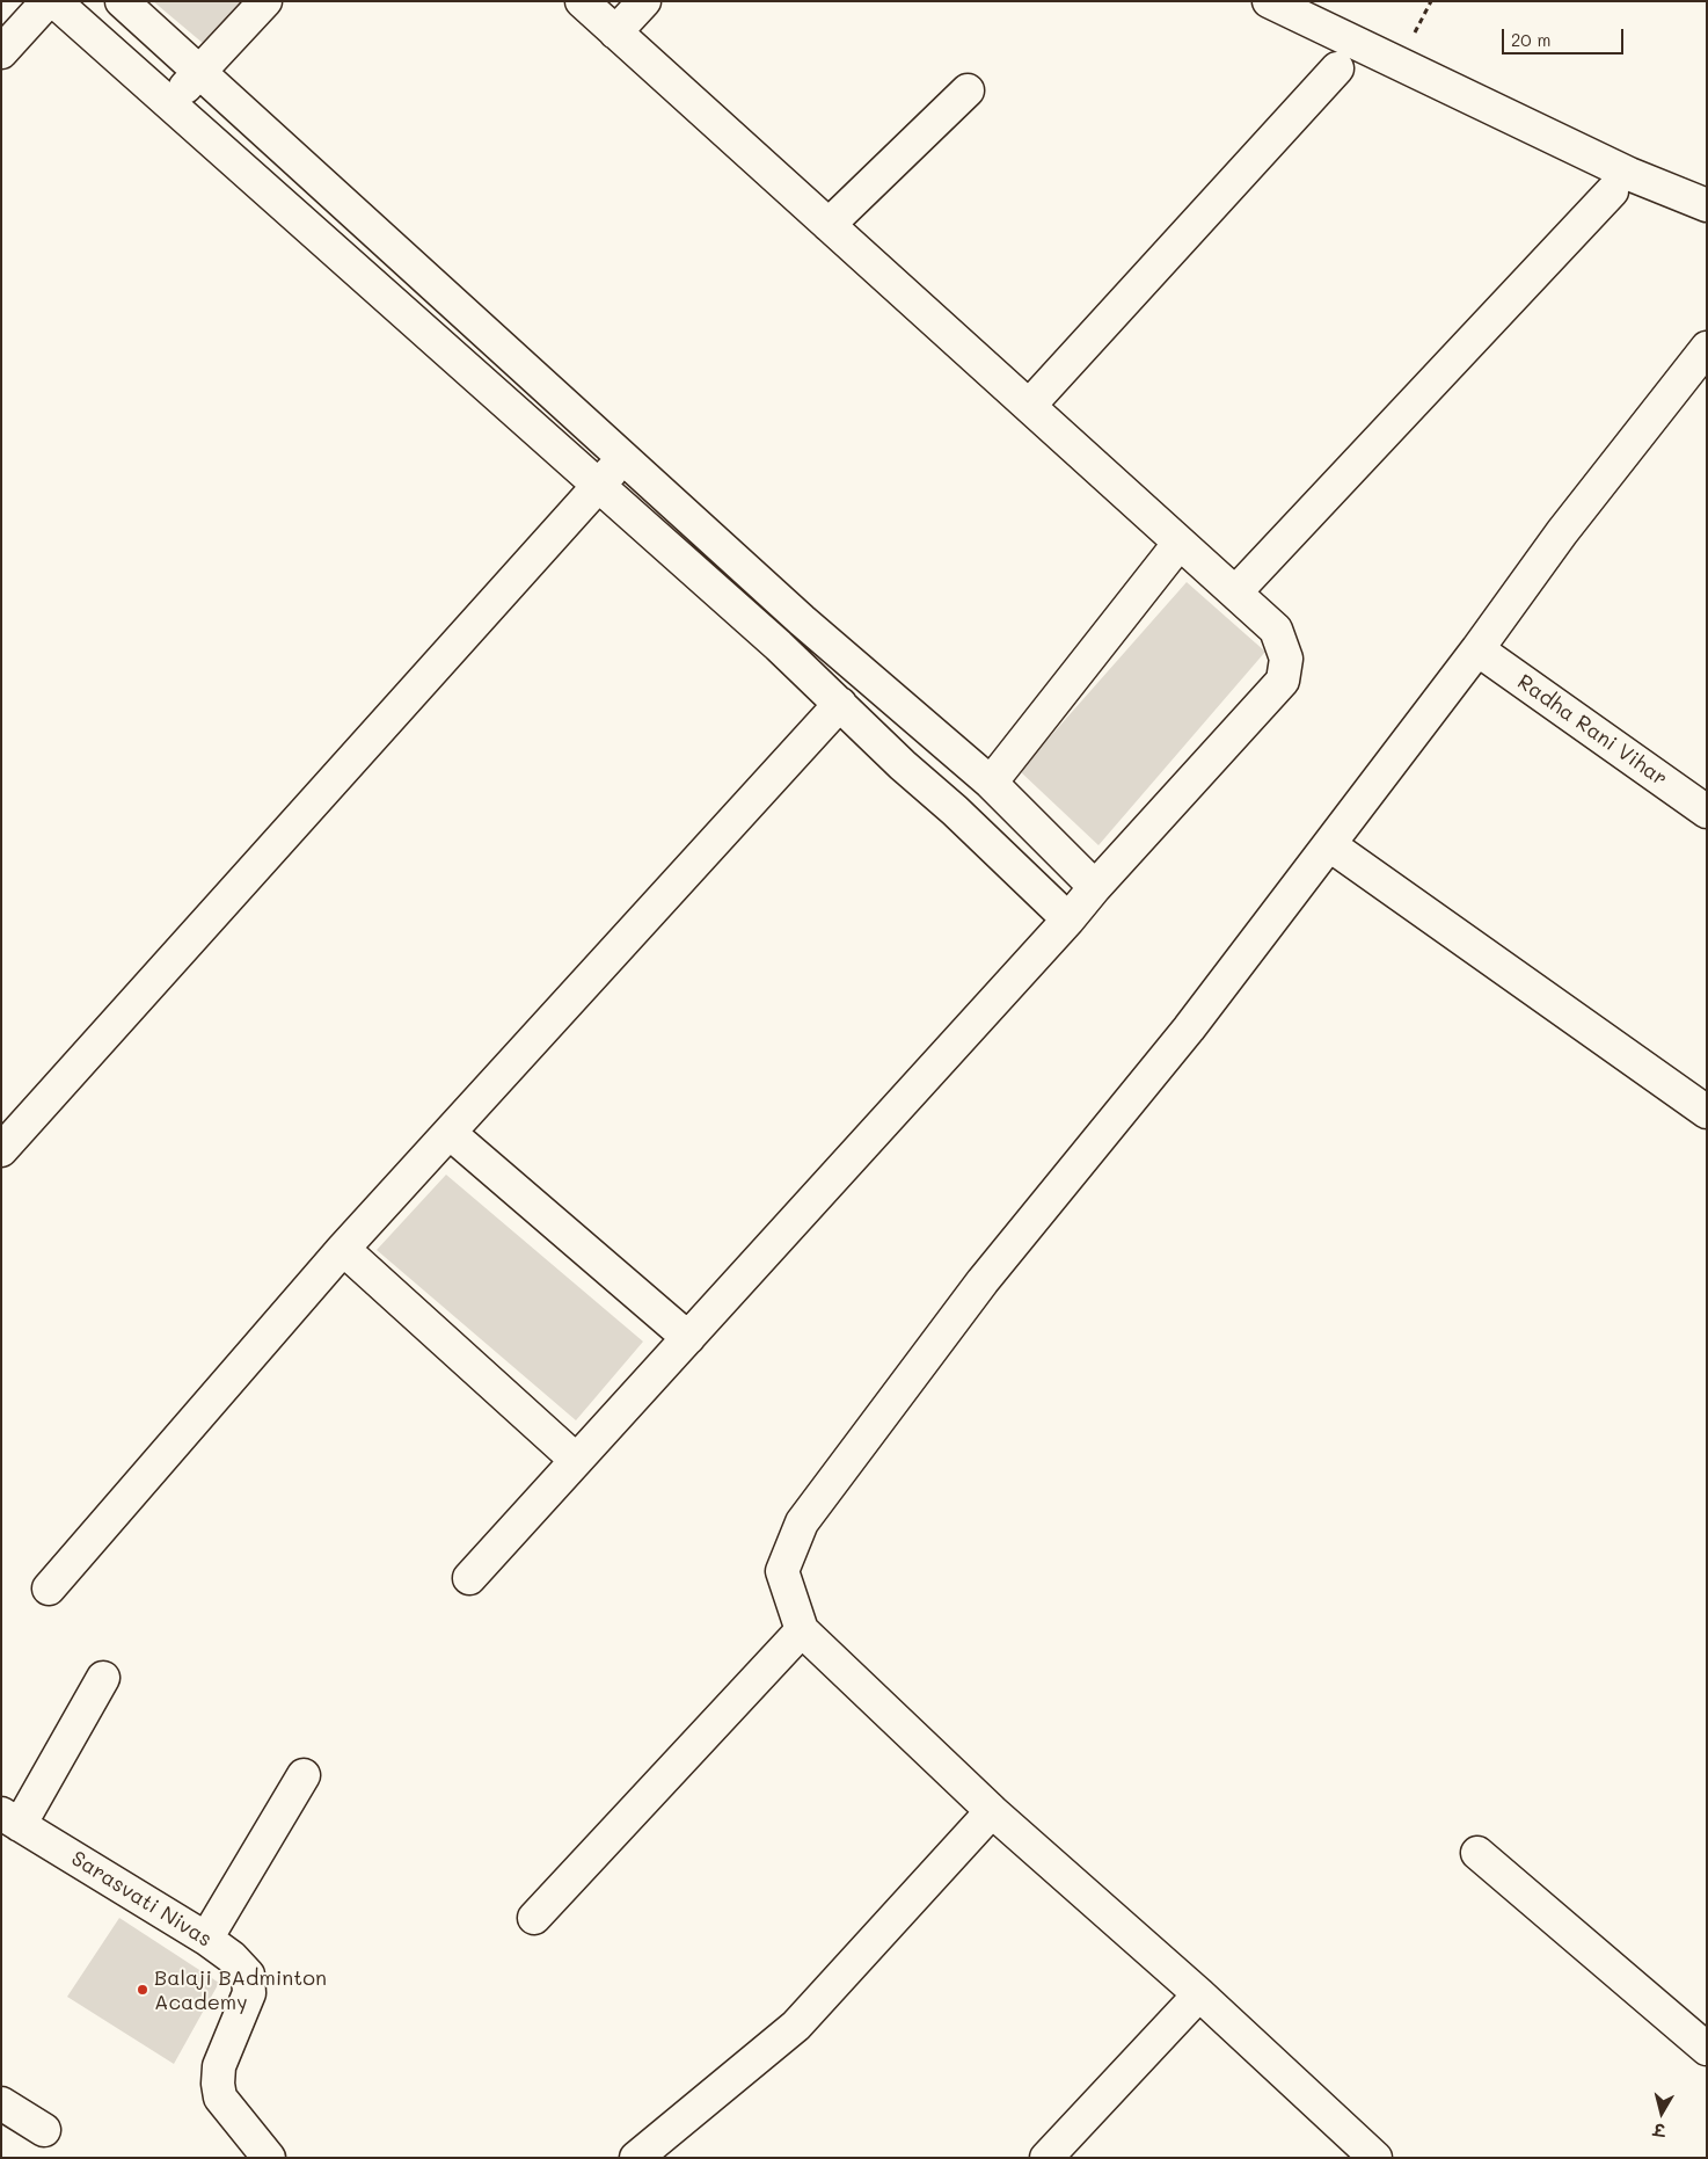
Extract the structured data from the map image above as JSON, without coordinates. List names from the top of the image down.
{
  "streets": {
    "street": ["Radha Rani Vihar", "Sarasvati Nivas"]
  },
  "places": ["Balaji BAdminton Academy"],
  "scale_bar": "20 m",
  "north": "bottom"
}
